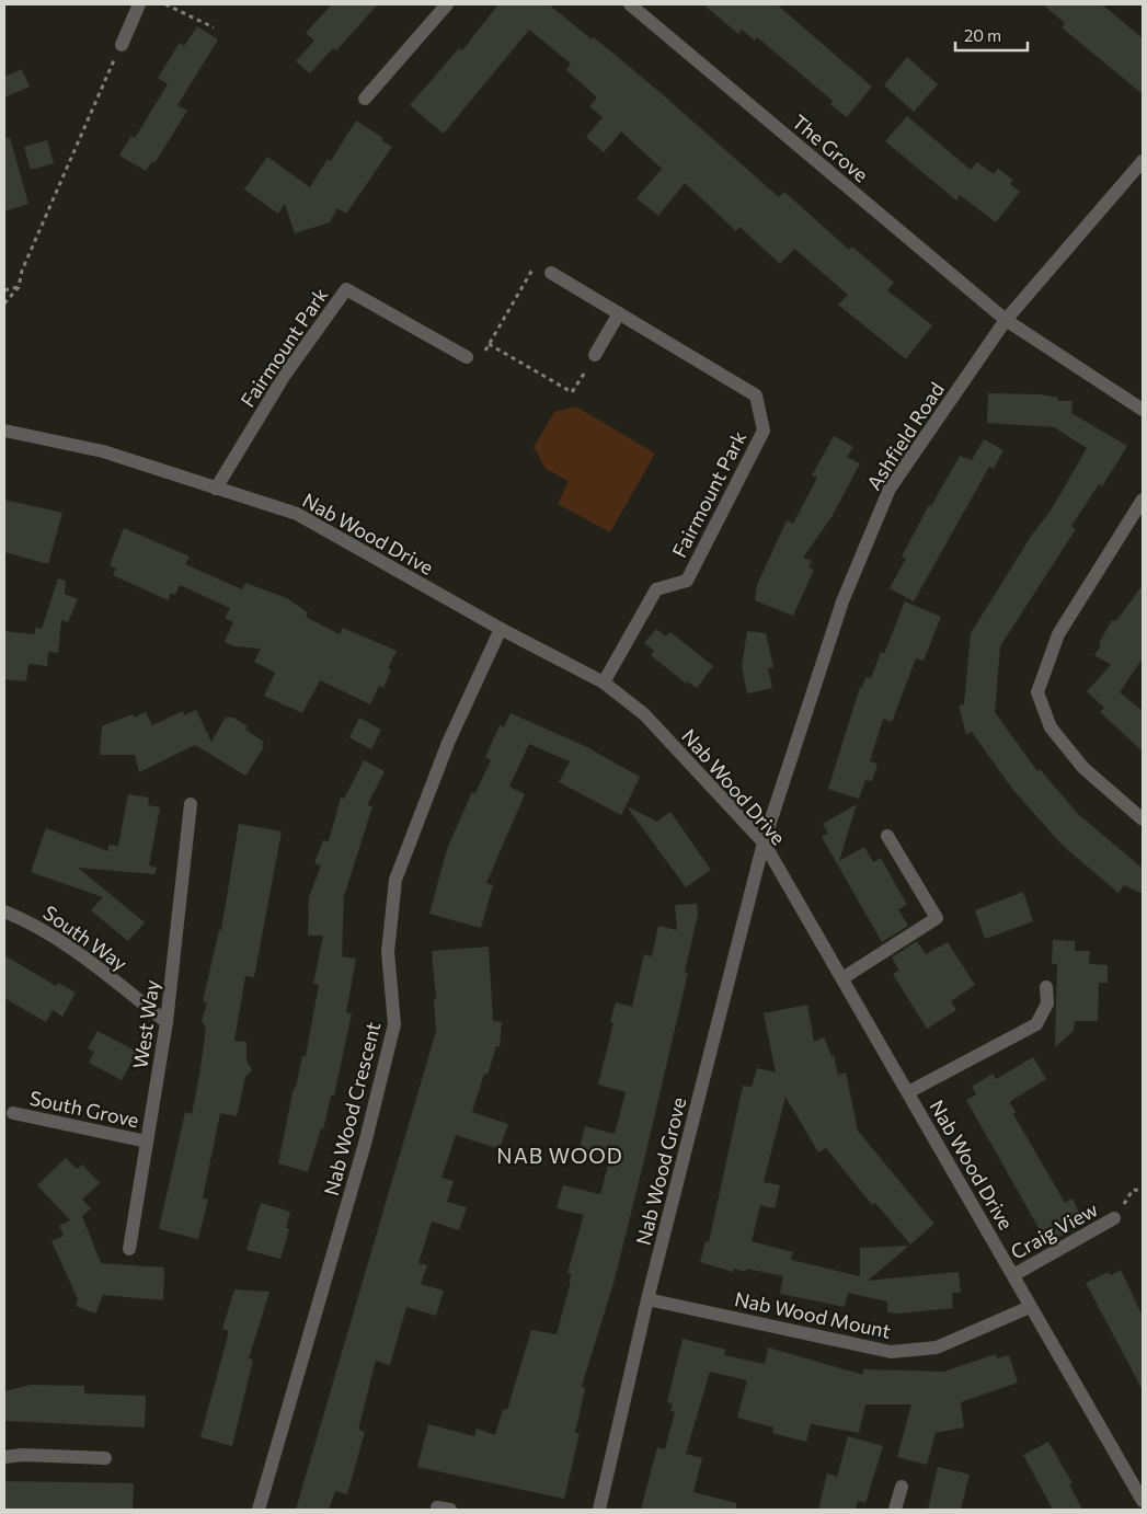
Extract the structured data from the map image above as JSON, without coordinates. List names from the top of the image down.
{
  "streets": {
    "street": [
      "The Grove",
      "Fairmount Park",
      "Ashfield Road",
      "Nab Wood Drive",
      "South Way",
      "West Way",
      "South Grove",
      "Nab Wood Crescent",
      "Nab Wood Grove",
      "Craig View",
      "Nab Wood Mount"
    ]
  },
  "crossings": [
    ["The Grove", "Ashfield Road"],
    ["Fairmount Park", "Nab Wood Drive"],
    ["Ashfield Road", "Nab Wood Drive"],
    ["Ashfield Road", "Nab Wood Grove"],
    ["Nab Wood Drive", "Nab Wood Crescent"],
    ["Nab Wood Drive", "Nab Wood Grove"],
    ["Nab Wood Drive", "Craig View"],
    ["Nab Wood Drive", "Nab Wood Mount"],
    ["South Way", "West Way"],
    ["West Way", "South Grove"],
    ["Nab Wood Grove", "Nab Wood Mount"]
  ],
  "districts": ["NAB WOOD"],
  "scale_bar": "20 m"
}
